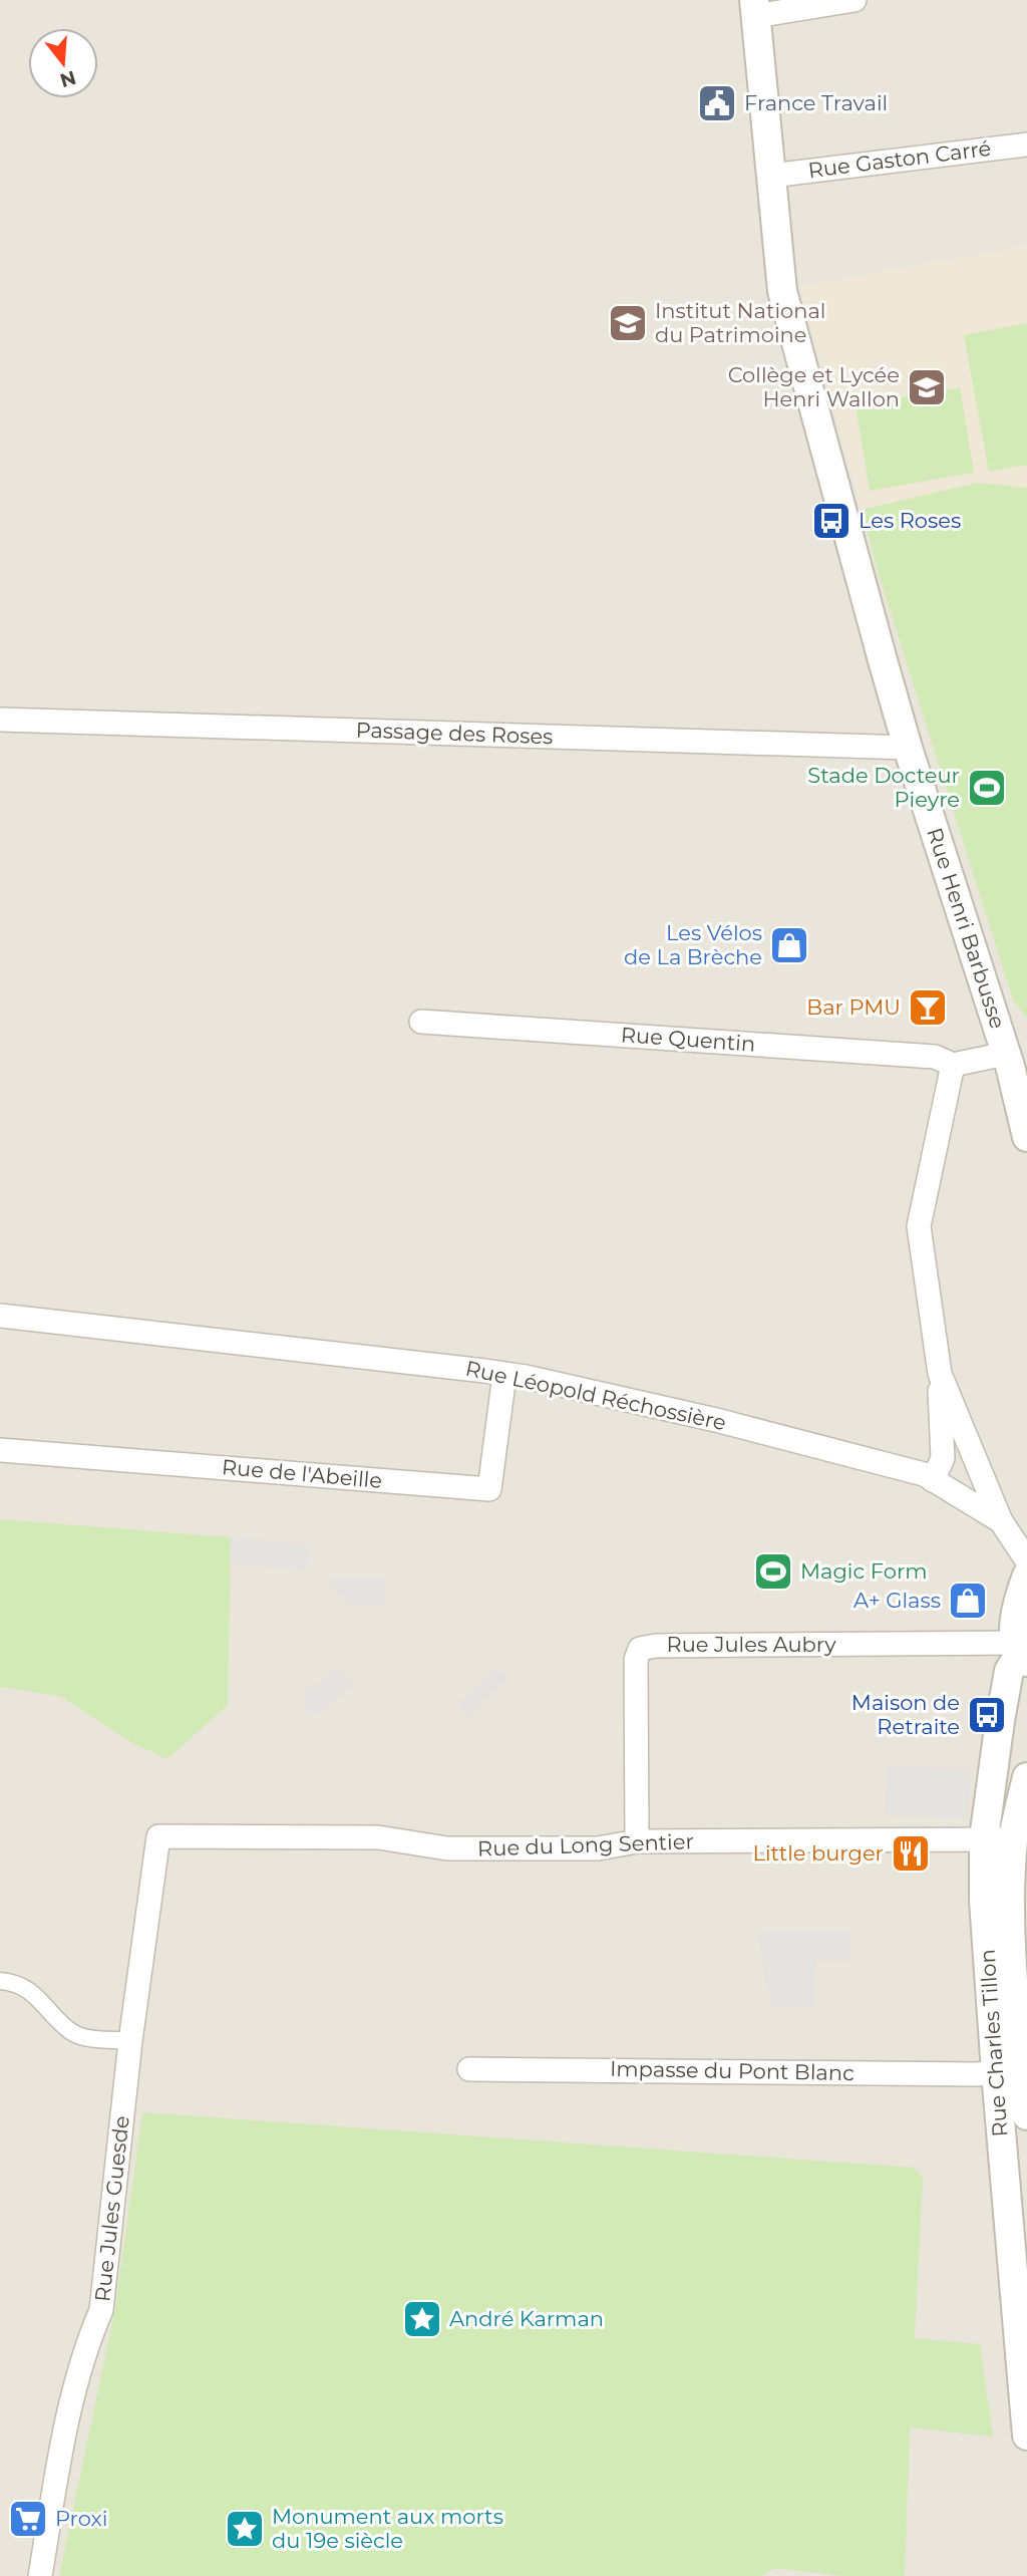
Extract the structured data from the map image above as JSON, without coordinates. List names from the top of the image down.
{
  "streets": {
    "street": [
      "Rue Gaston Carré",
      "Passage des Roses",
      "Rue Henri Barbusse",
      "Rue Quentin",
      "Rue Léopold Réchossière",
      "Rue de l'Abeille",
      "Rue Jules Aubry",
      "Rue du Long Sentier",
      "Rue Charles Tillon",
      "Impasse du Pont Blanc",
      "Rue Jules Guesde"
    ]
  },
  "crossings": [
    ["Rue Gaston Carré", "Rue Henri Barbusse"],
    ["Passage des Roses", "Rue Henri Barbusse"],
    ["Rue Henri Barbusse", "Rue Quentin"],
    ["Rue Léopold Réchossière", "Rue de l'Abeille"],
    ["Rue Jules Aubry", "Rue du Long Sentier"],
    ["Rue Jules Aubry", "Rue Charles Tillon"],
    ["Rue du Long Sentier", "Rue Charles Tillon"],
    ["Rue du Long Sentier", "Rue Jules Guesde"],
    ["Rue Charles Tillon", "Impasse du Pont Blanc"]
  ],
  "places": {
    "public building": ["France Travail"],
    "school or university": ["Institut National du Patrimoine", "Collège et Lycée Henri Wallon"],
    "bus stop": ["Les Roses", "Maison de Retraite"],
    "sports": ["Stade Docteur Pieyre", "Magic Form"],
    "shop": ["Les Vélos de La Brèche", "A+ Glass"],
    "bar": ["Bar PMU"],
    "restaurant": ["Little burger"],
    "place": ["André Karman", "Monument aux morts du 19e siècle"],
    "supermarket": ["Proxi"]
  },
  "north": "bottom"
}
